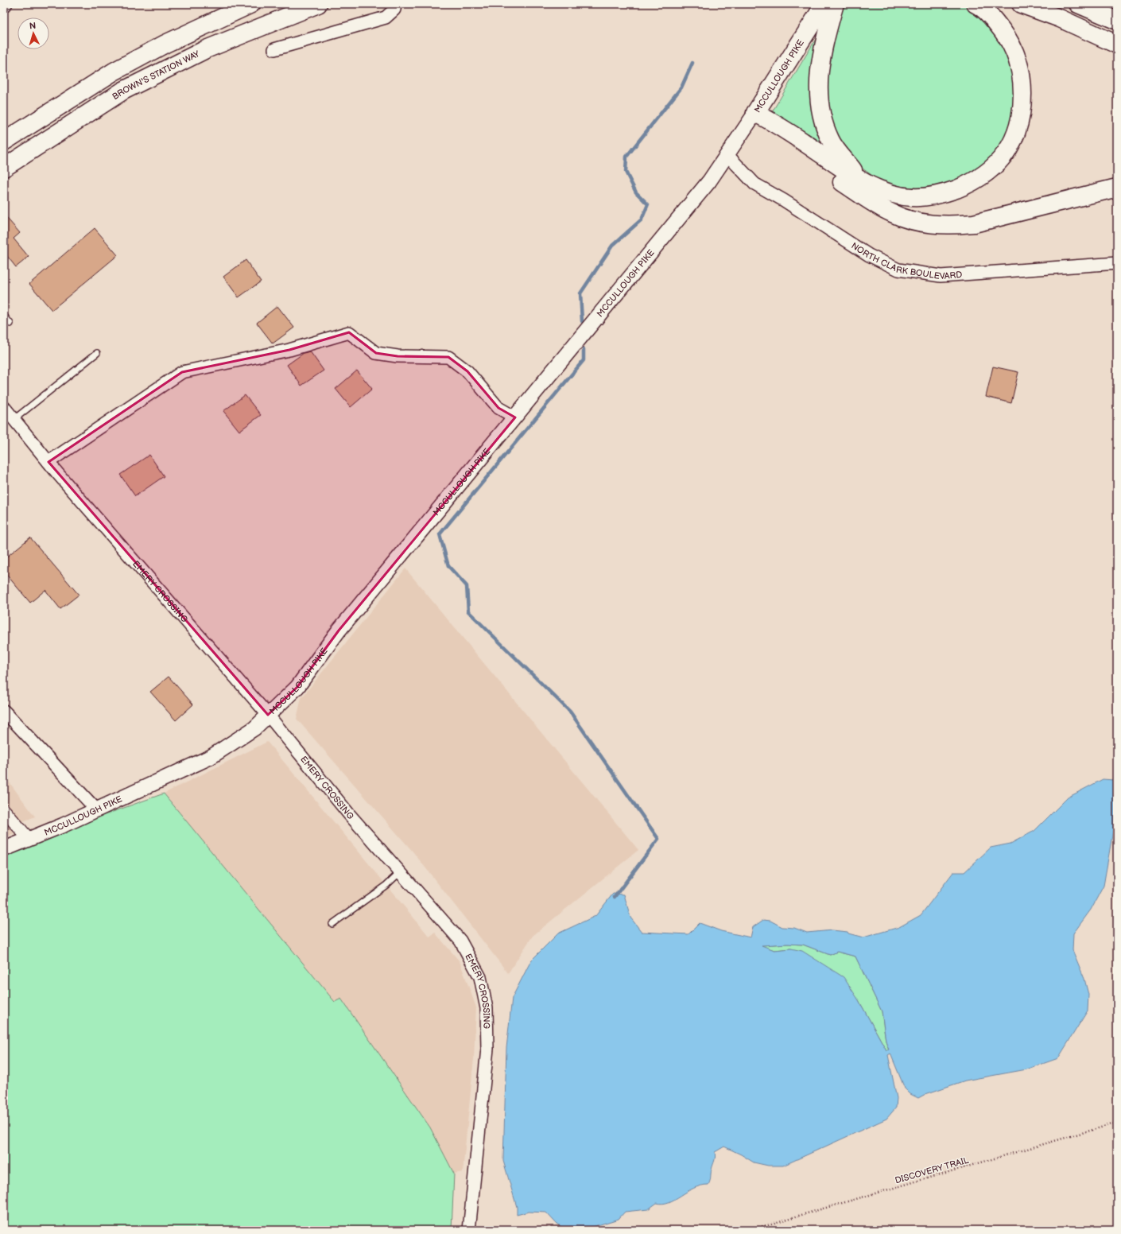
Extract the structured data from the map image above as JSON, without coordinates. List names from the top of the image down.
{
  "streets": {
    "main road": ["BROWN'S STATION WAY", "MCCULLOUGH PIKE"],
    "street": ["NORTH CLARK BOULEVARD", "EMERY CROSSING"],
    "path": ["DISCOVERY TRAIL"]
  },
  "crossings": [
    ["MCCULLOUGH PIKE", "NORTH CLARK BOULEVARD"],
    ["MCCULLOUGH PIKE", "EMERY CROSSING"]
  ],
  "north": "top"
}
